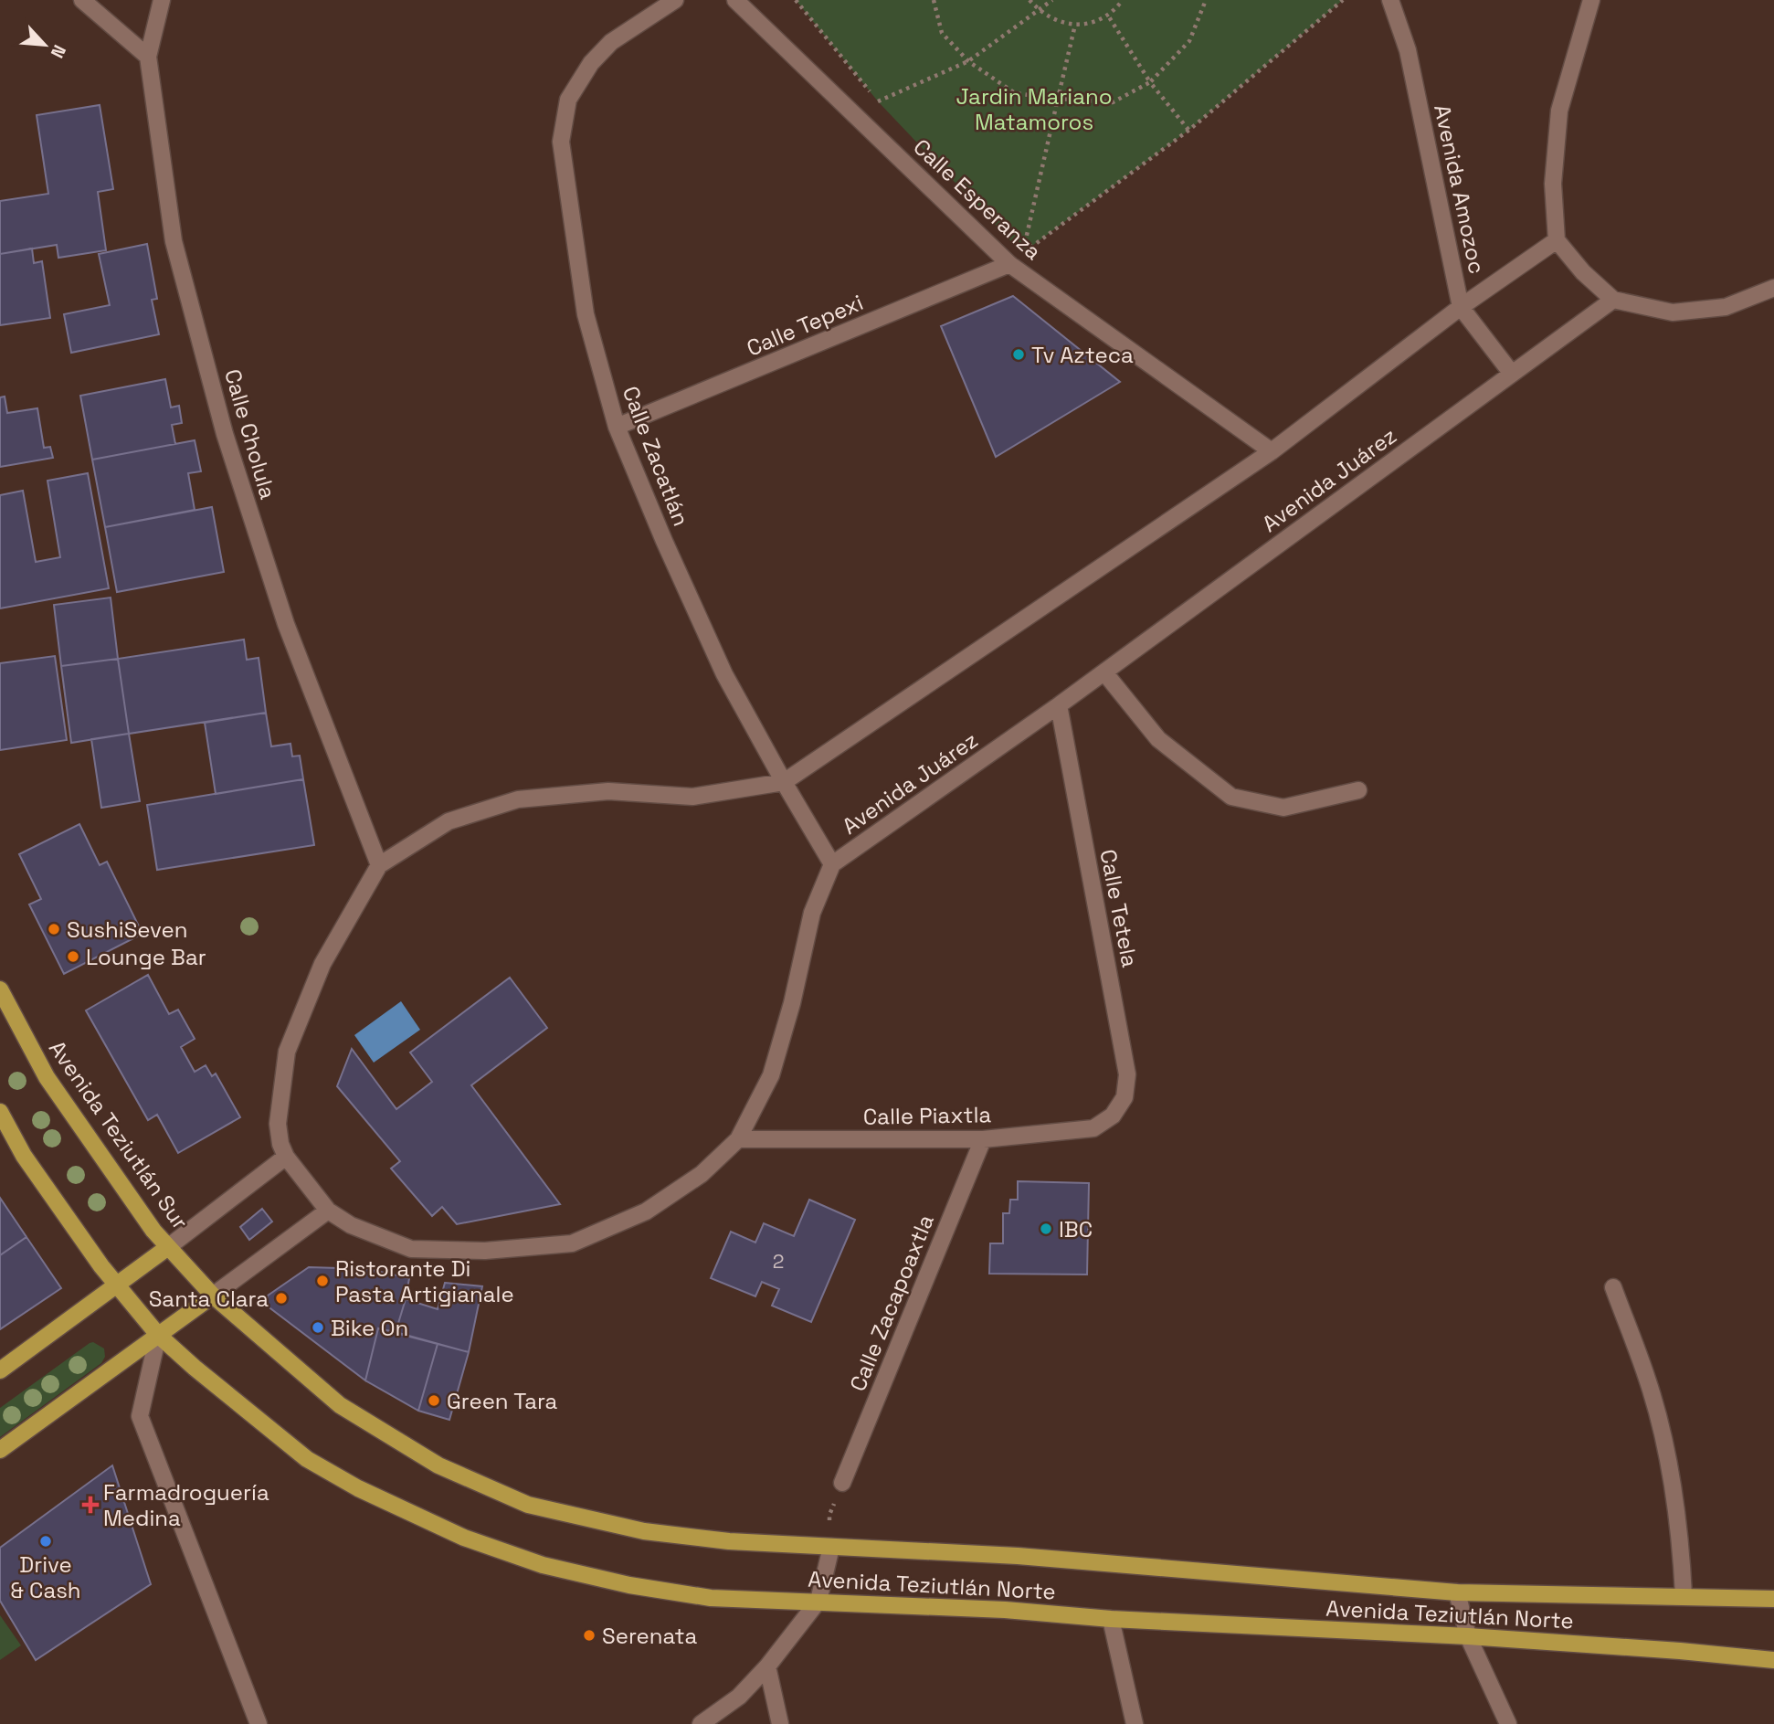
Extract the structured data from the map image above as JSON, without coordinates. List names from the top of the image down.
{
  "streets": {
    "main road": ["Avenida Teziutlán Sur", "Avenida Teziutlán Norte"],
    "street": [
      "Avenida Amozoc",
      "Calle Esperanza",
      "Calle Tepexi",
      "Calle Cholula",
      "Calle Zacatlán",
      "Avenida Juárez",
      "Calle Tetela",
      "Calle Piaxtla",
      "Calle Zacapoaxtla"
    ]
  },
  "crossings": [
    ["Avenida Amozoc", "Avenida Juárez"],
    ["Calle Esperanza", "Calle Tepexi"],
    ["Calle Esperanza", "Avenida Juárez"],
    ["Calle Tepexi", "Calle Zacatlán"],
    ["Calle Cholula", "Avenida Juárez"],
    ["Calle Zacatlán", "Avenida Juárez"],
    ["Avenida Juárez", "Calle Tetela"],
    ["Avenida Juárez", "Calle Piaxtla"],
    ["Calle Tetela", "Calle Piaxtla"],
    ["Calle Piaxtla", "Calle Zacapoaxtla"],
    ["Avenida Teziutlán Sur", "Avenida Teziutlán Norte"]
  ],
  "parks": ["Jardin Mariano Matamoros"],
  "places": {
    "other": [
      "Tv Azteca",
      "SushiSeven",
      "Lounge Bar",
      "IBC",
      "Ristorante Di Pasta Artigianale",
      "Santa Clara",
      "Bike On",
      "Green Tara",
      "Drive & Cash",
      "Serenata"
    ],
    "health": ["Farmadroguería Medina"]
  },
  "house_numbers": ["2"],
  "north": "bottom right"
}
